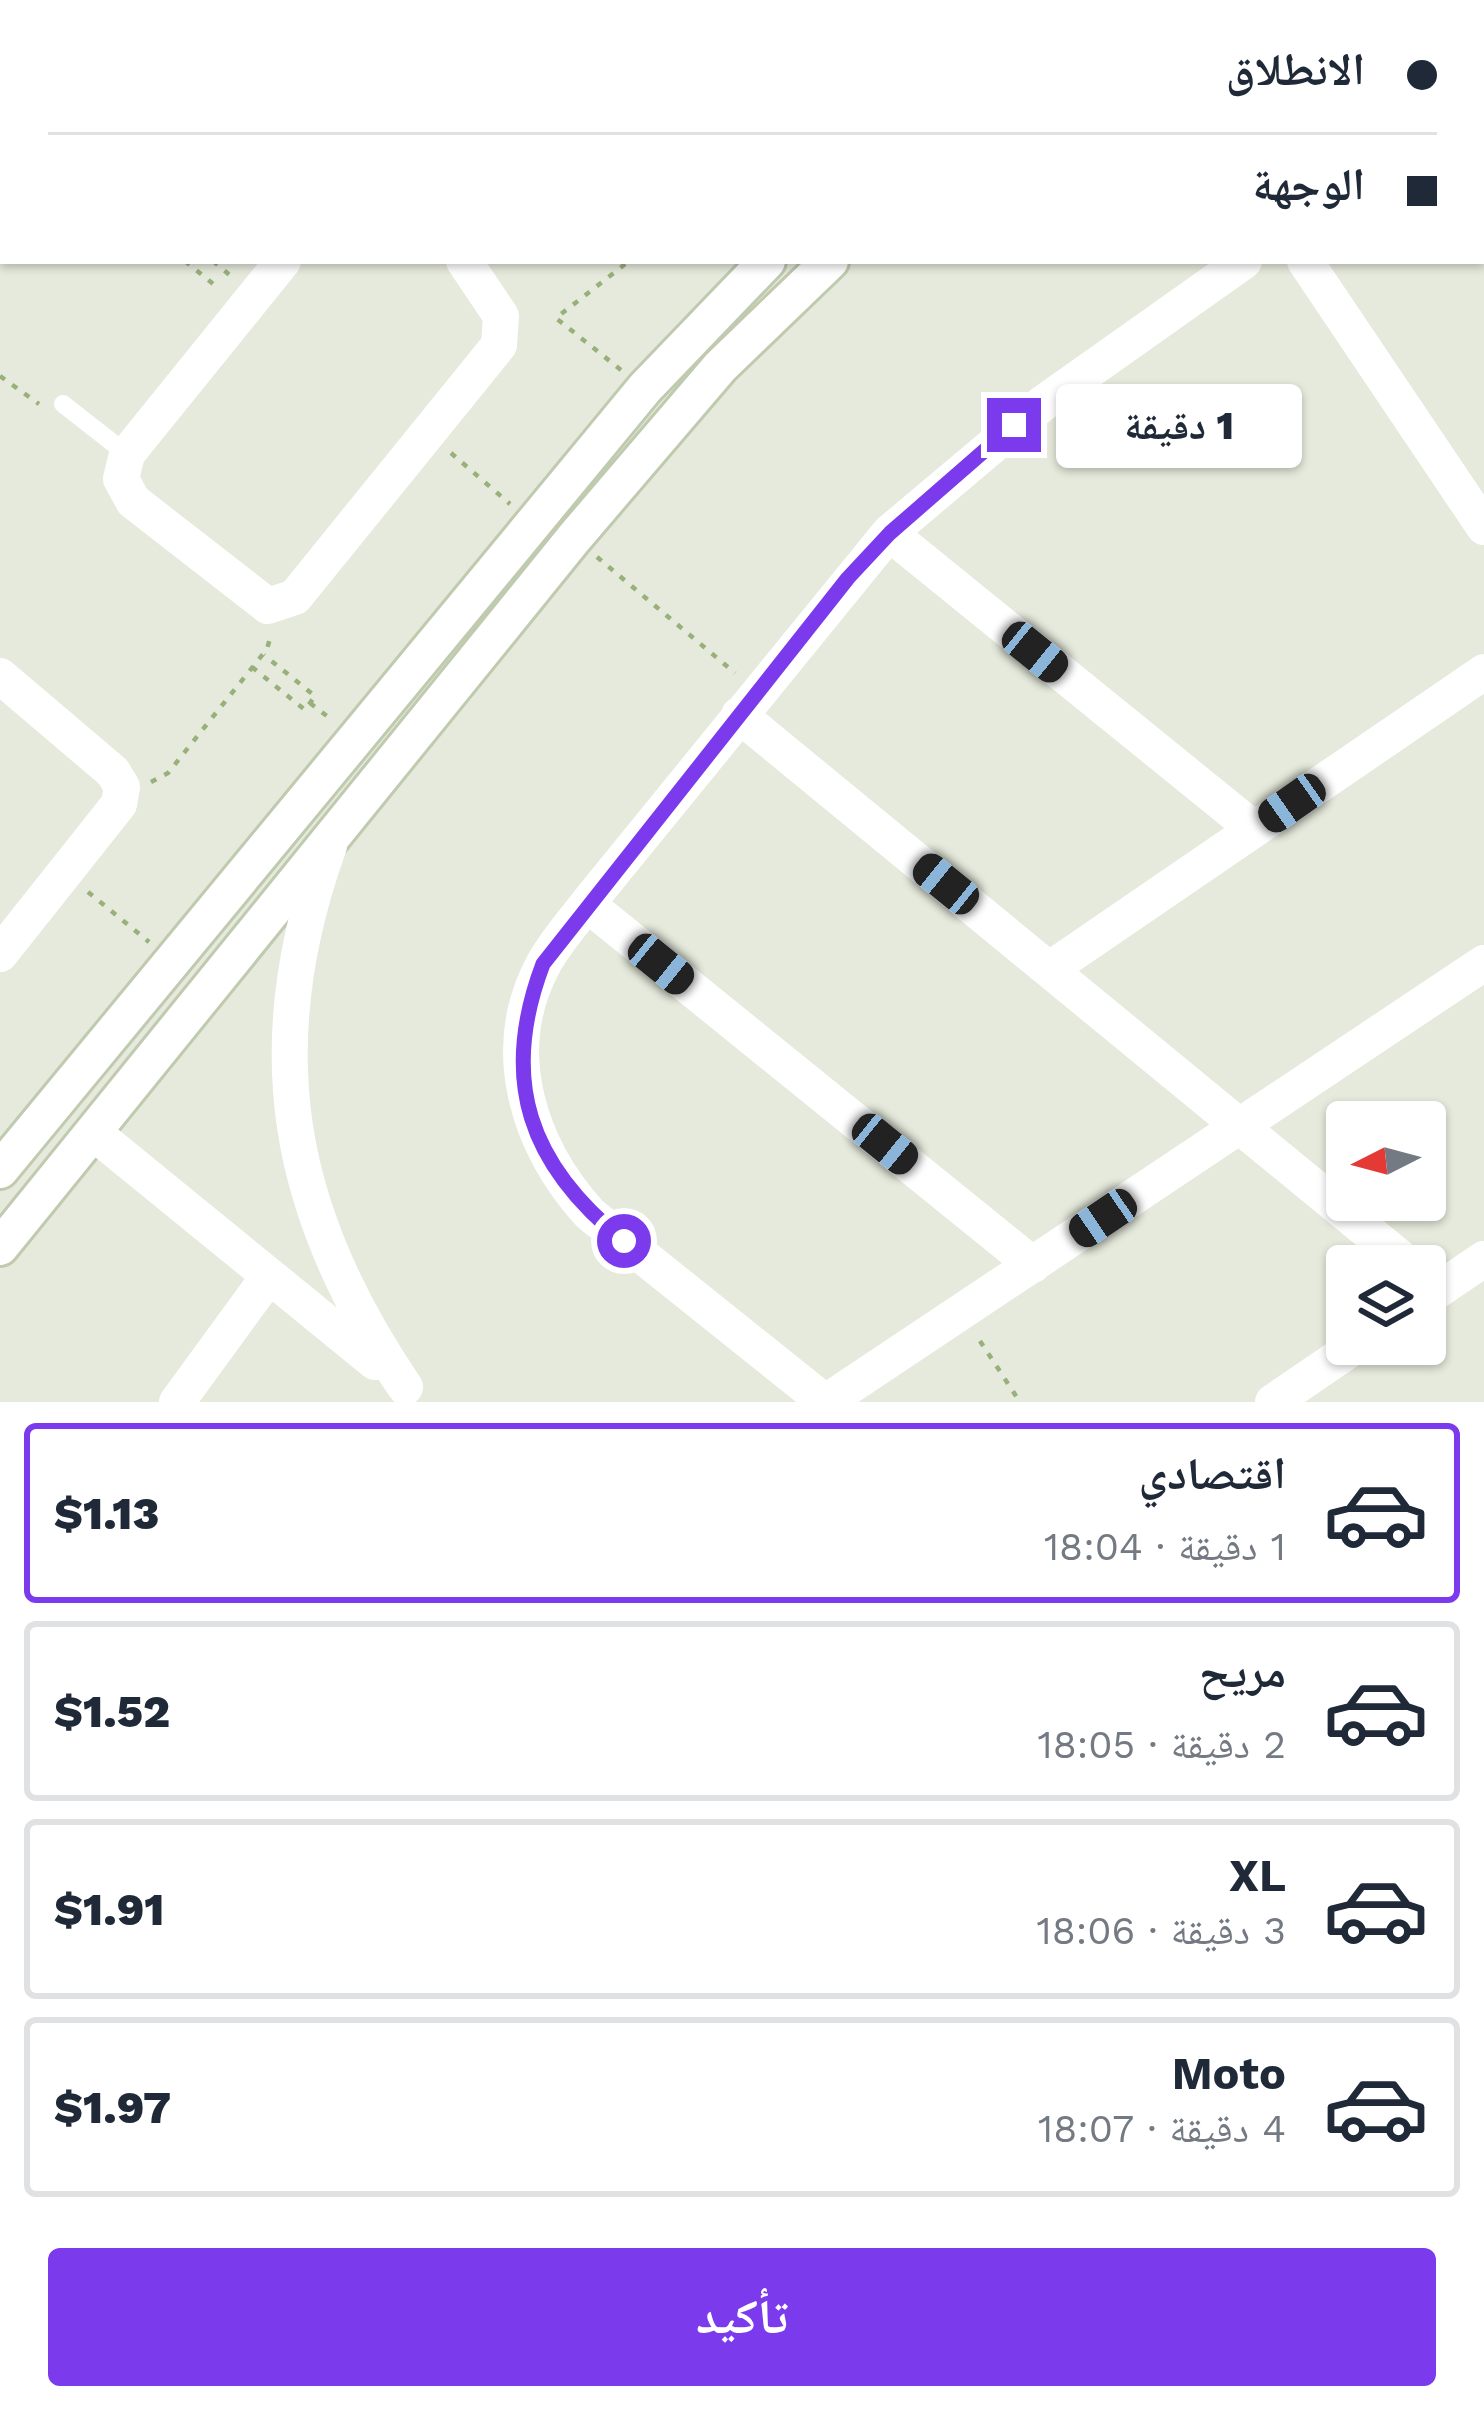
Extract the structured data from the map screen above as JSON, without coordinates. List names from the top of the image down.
{
  "north": "left",
  "page": {
    "banner": ["الانطلاق", "الوجهة"],
    "bubble": "1 دقيقة",
    "list": [
      {
        "name": "اقتصادي",
        "note": "1 دقيقة · 18:04",
        "value": "$1.13"
      },
      {
        "name": "مريح",
        "note": "2 دقيقة · 18:05",
        "value": "$1.52"
      },
      {
        "name": "XL",
        "note": "3 دقيقة · 18:06",
        "value": "$1.91"
      },
      {
        "name": "Moto",
        "note": "4 دقيقة · 18:07",
        "value": "$1.97"
      }
    ],
    "buttons": "تأكيد"
  }
}
